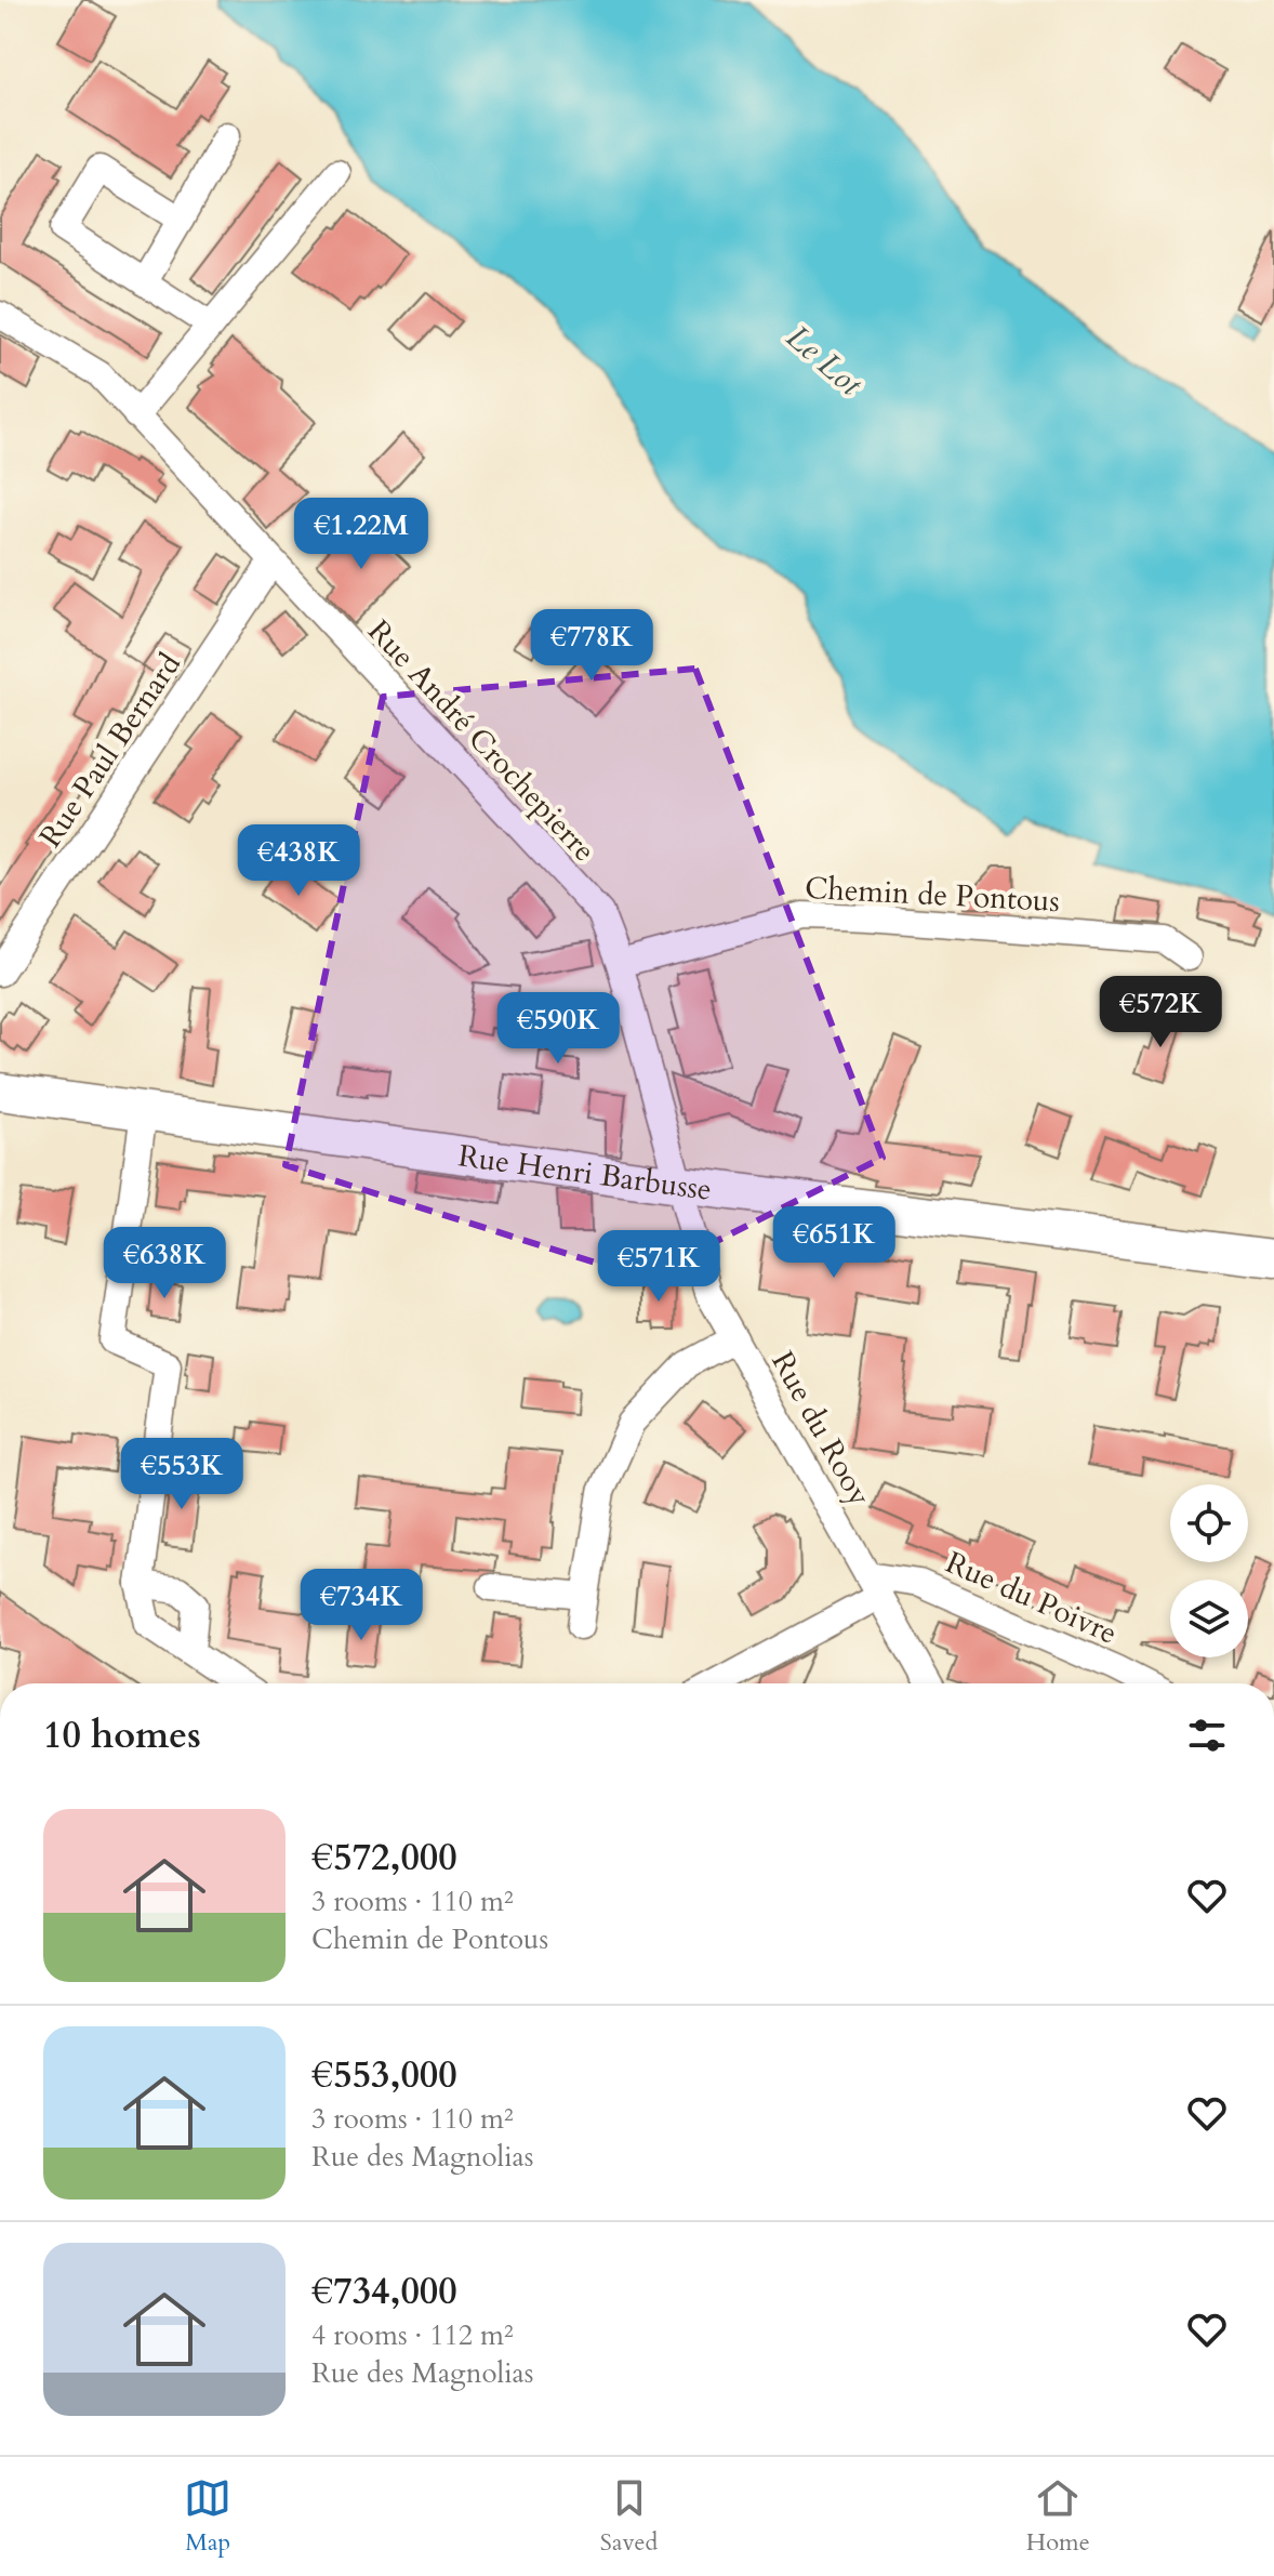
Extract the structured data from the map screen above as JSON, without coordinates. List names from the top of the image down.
{
  "streets": {
    "main road": ["Rue Henri Barbusse"],
    "street": [
      "Rue André Crochepierre",
      "Rue Paul Bernard",
      "Chemin de Pontous",
      "Rue du Rooy",
      "Rue du Poivre"
    ]
  },
  "crossings": [
    ["Rue André Crochepierre", "Rue Paul Bernard"],
    ["Rue André Crochepierre", "Chemin de Pontous"],
    ["Rue André Crochepierre", "Rue Henri Barbusse"],
    ["Rue André Crochepierre", "Rue du Rooy"],
    ["Rue Henri Barbusse", "Rue du Rooy"],
    ["Rue du Rooy", "Rue du Poivre"]
  ],
  "water": ["Le Lot"],
  "page": {
    "price": [
      "€1.22M",
      "€778K",
      "€438K",
      "€572K",
      "€590K",
      "€651K",
      "€638K",
      "€571K",
      "€553K",
      "€734K"
    ],
    "heading": "10 homes",
    "list": [
      {
        "name": "€572,000",
        "note": "3 rooms · 110 m² · Chemin de Pontous"
      },
      {
        "name": "€553,000",
        "note": "3 rooms · 110 m² · Rue des Magnolias"
      },
      {
        "name": "€734,000",
        "note": "4 rooms · 112 m² · Rue des Magnolias"
      }
    ],
    "tabs": ["Map", "Saved", "Home"]
  }
}
